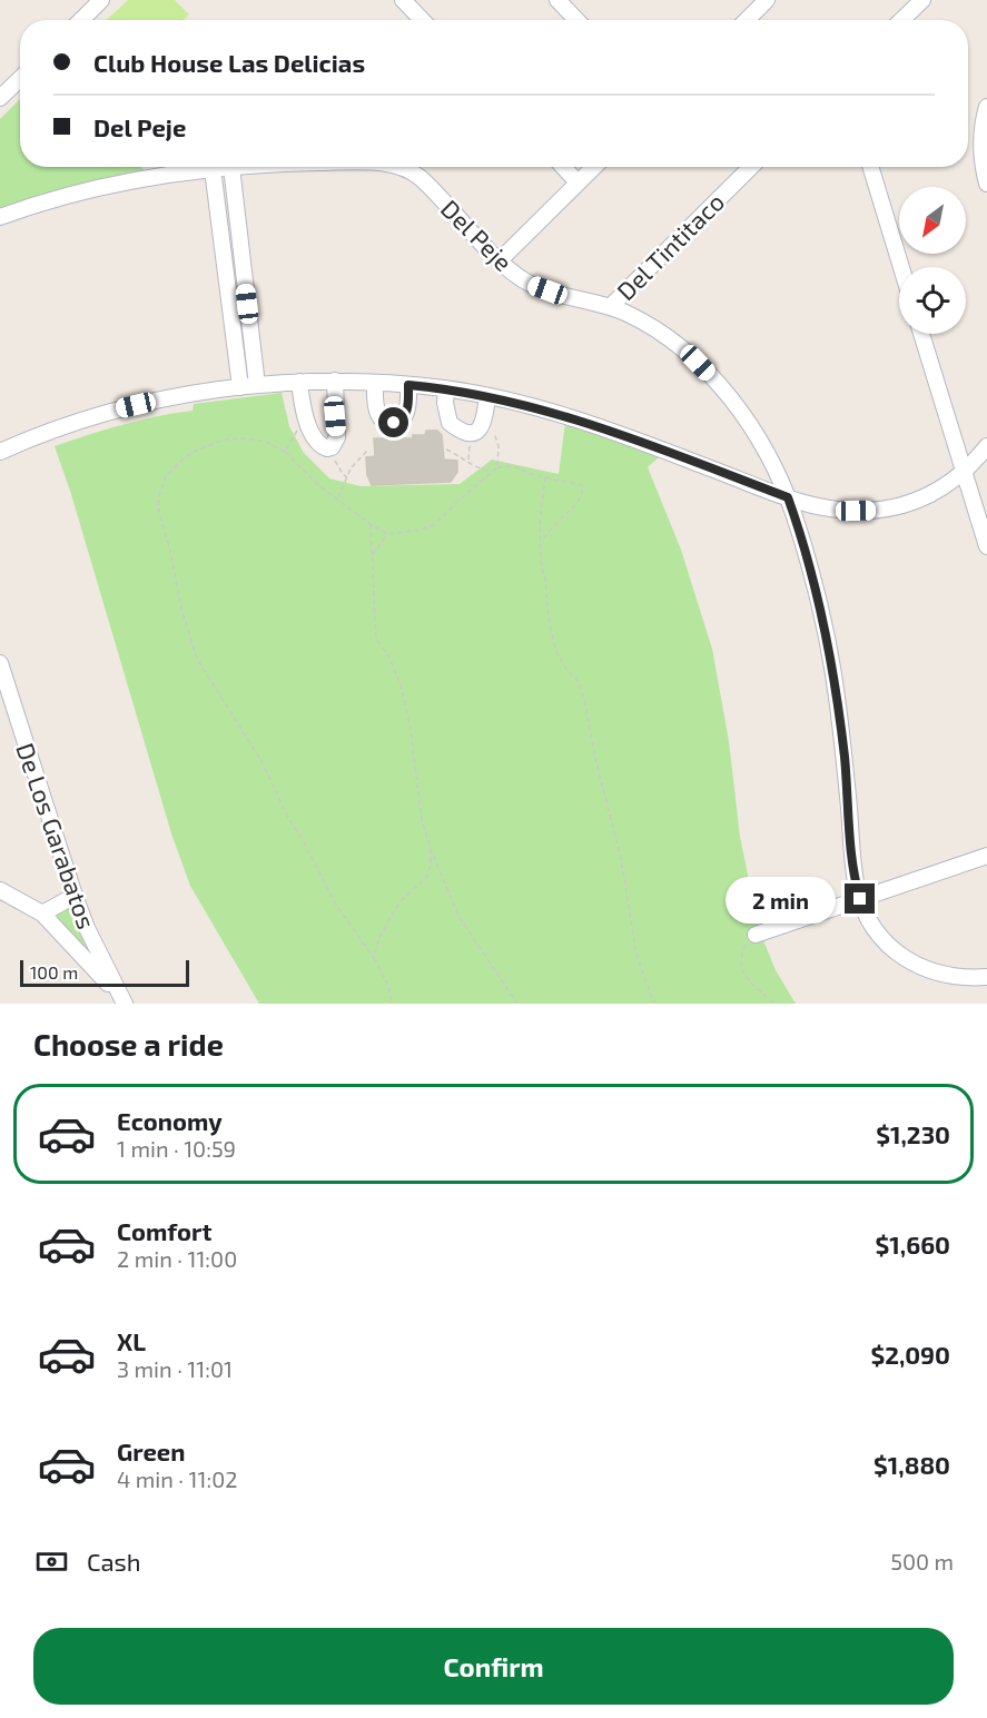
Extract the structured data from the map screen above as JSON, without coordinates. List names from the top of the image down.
{
  "streets": {
    "street": ["Del Peje", "Del Tintitaco", "De Los Garabatos"]
  },
  "crossings": [
    ["Del Peje", "Del Tintitaco"]
  ],
  "scale_bar": "100 m",
  "north": "bottom left",
  "page": {
    "banner": ["Club House Las Delicias", "Del Peje"],
    "bubble": "2 min",
    "scale": "100 m",
    "heading": "Choose a ride",
    "list": [
      {
        "name": "Economy",
        "note": "1 min · 10:59",
        "value": "$1,230"
      },
      {
        "name": "Comfort",
        "note": "2 min · 11:00",
        "value": "$1,660"
      },
      {
        "name": "XL",
        "note": "3 min · 11:01",
        "value": "$2,090"
      },
      {
        "name": "Green",
        "note": "4 min · 11:02",
        "value": "$1,880"
      }
    ],
    "pay": ["Cash", "500 m"],
    "buttons": "Confirm"
  }
}
